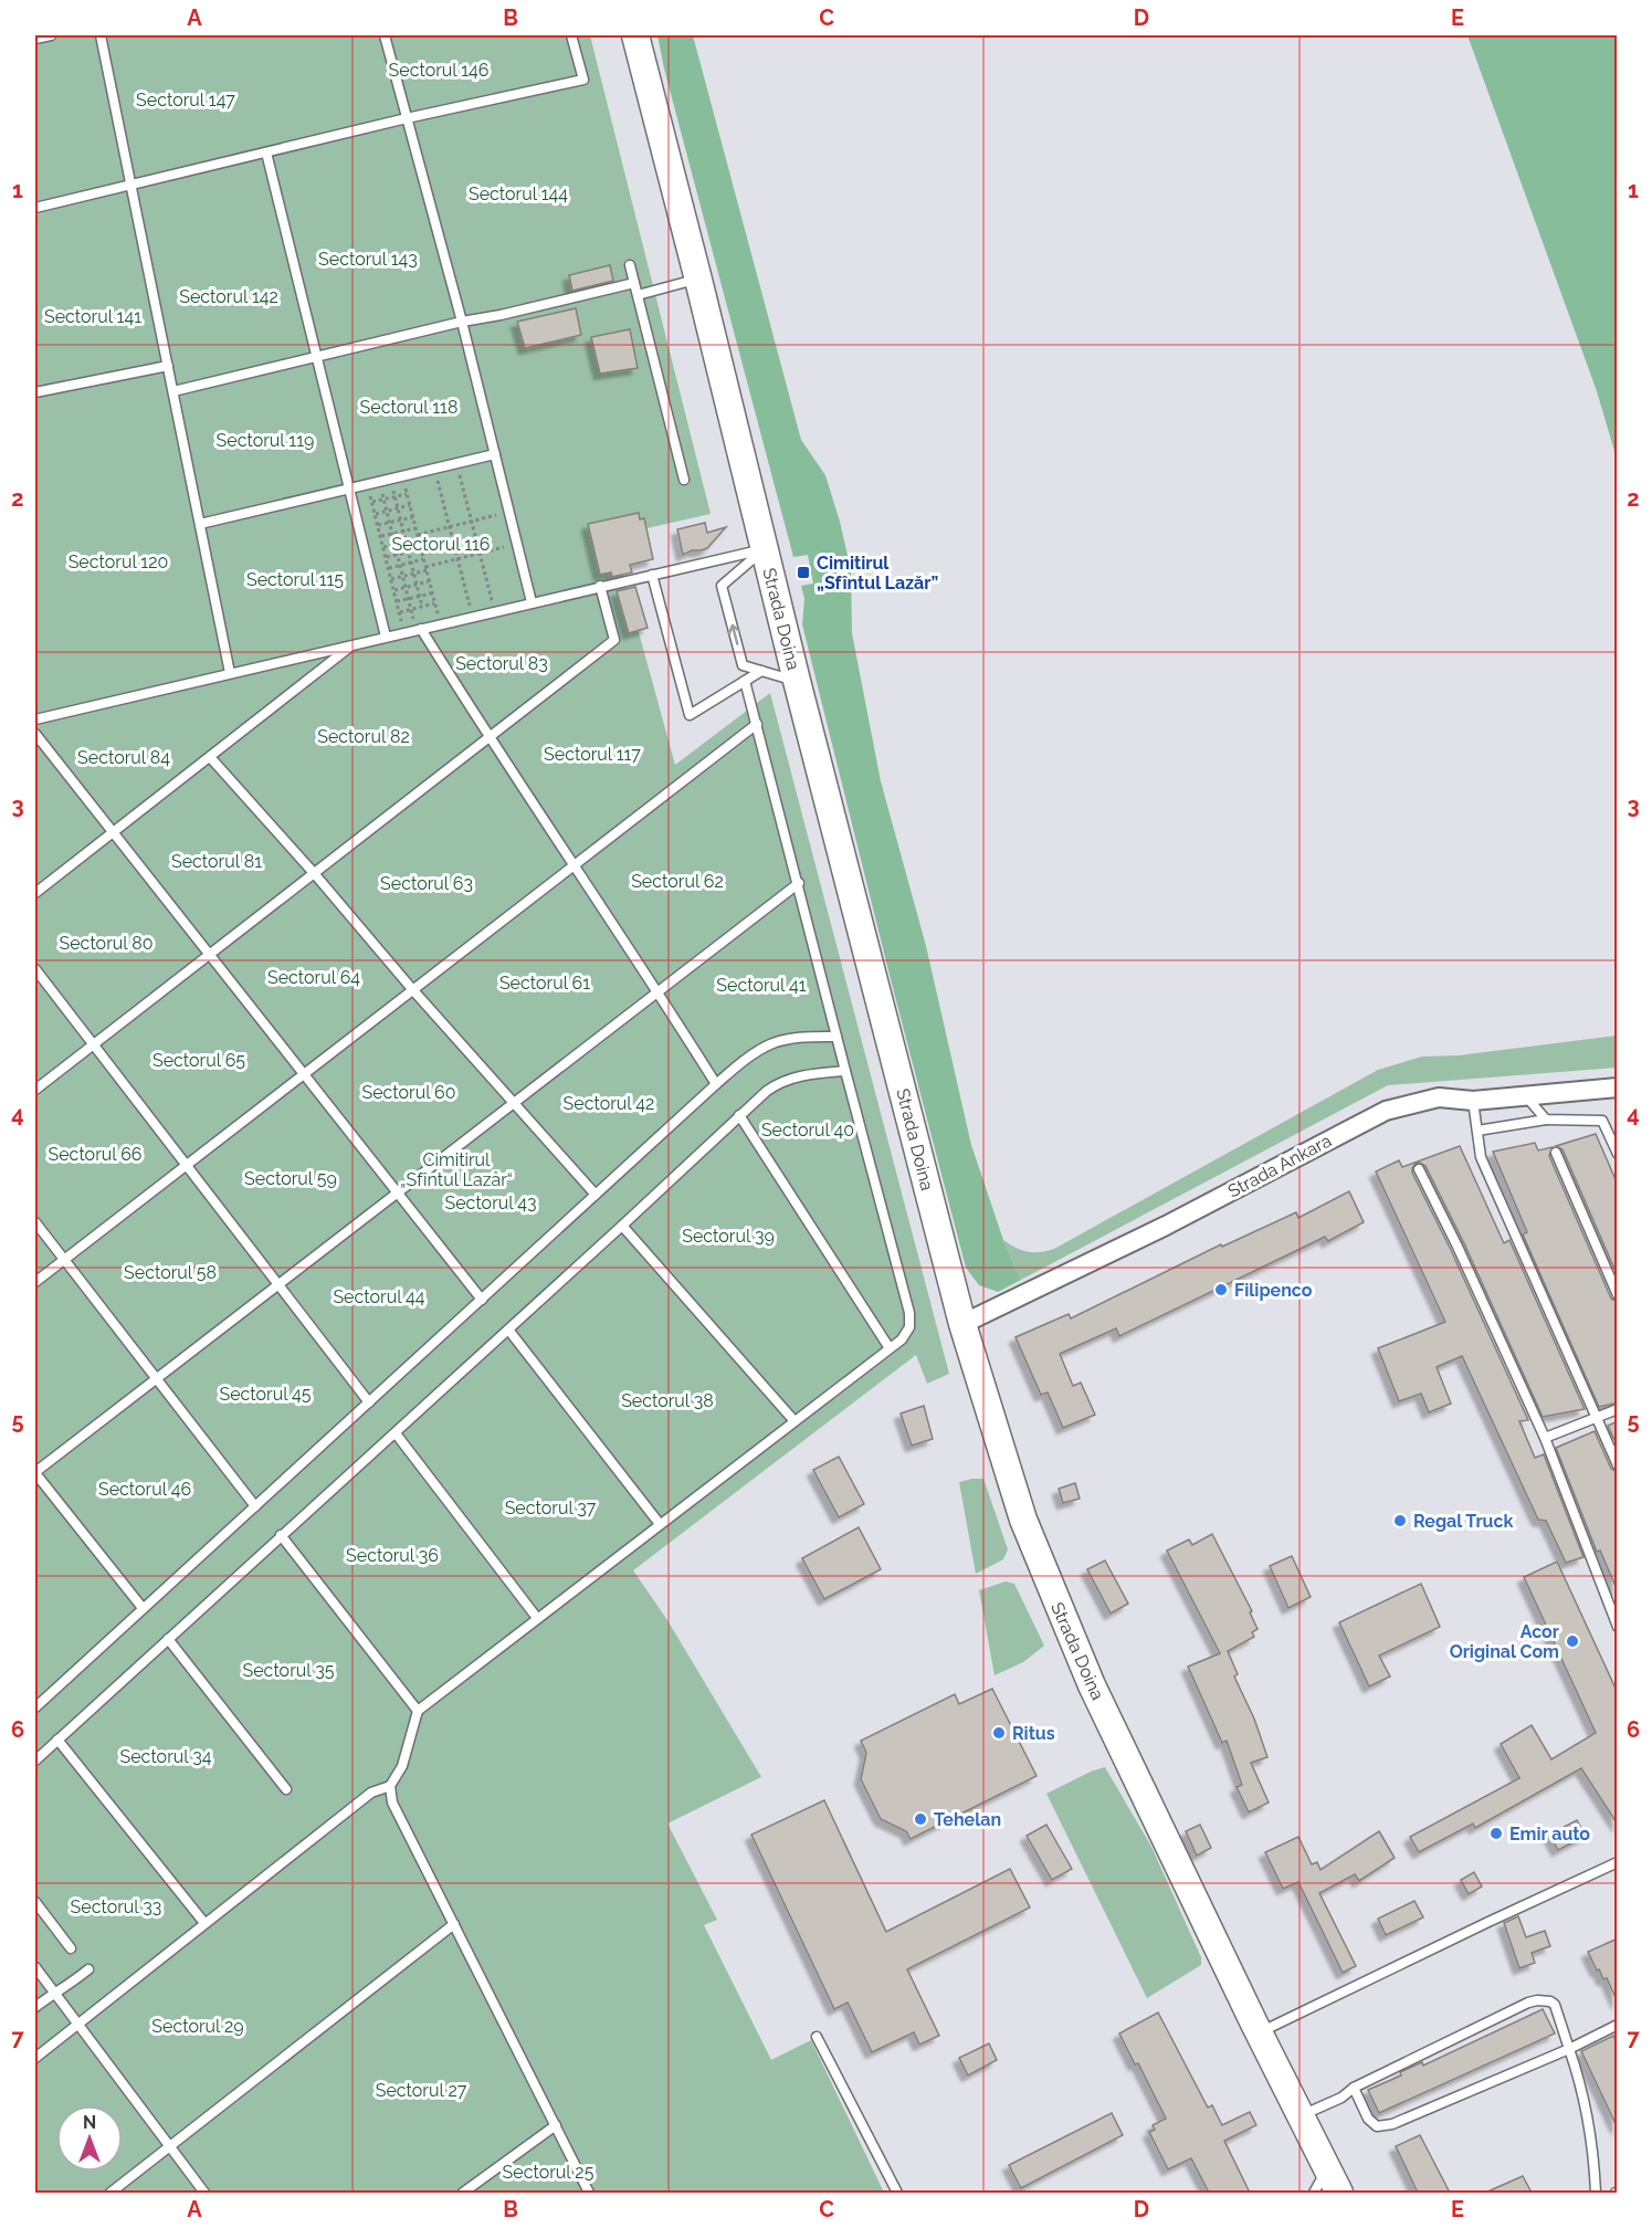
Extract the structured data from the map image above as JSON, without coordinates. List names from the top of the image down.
{
  "streets": {
    "main road": ["Strada Doina"],
    "street": ["Strada Ankara"]
  },
  "crossings": [
    ["Strada Doina", "Strada Ankara"]
  ],
  "parks": [
    "Sectorul 146",
    "Sectorul 147",
    "Sectorul 144",
    "Sectorul 143",
    "Sectorul 142",
    "Sectorul 141",
    "Sectorul 118",
    "Sectorul 119",
    "Sectorul 116",
    "Sectorul 120",
    "Sectorul 115",
    "Sectorul 83",
    "Sectorul 82",
    "Sectorul 117",
    "Sectorul 84",
    "Sectorul 81",
    "Sectorul 62",
    "Sectorul 63",
    "Sectorul 80",
    "Sectorul 64",
    "Sectorul 61",
    "Sectorul 41",
    "Sectorul 65",
    "Sectorul 60",
    "Sectorul 42",
    "Sectorul 40",
    "Sectorul 66",
    "Cimitirul „Sfîntul Lazăr“",
    "Sectorul 59",
    "Sectorul 43",
    "Sectorul 39",
    "Sectorul 58",
    "Sectorul 44",
    "Sectorul 45",
    "Sectorul 38",
    "Sectorul 46",
    "Sectorul 37",
    "Sectorul 36",
    "Sectorul 35",
    "Sectorul 34",
    "Sectorul 33",
    "Sectorul 29",
    "Sectorul 27",
    "Sectorul 25"
  ],
  "places": {
    "transit": ["Cimitirul „Sfîntul Lazăr”"],
    "other": [
      "Filipenco",
      "Regal Truck",
      "Acor Original Com",
      "Ritus",
      "Tehelan",
      "Emir auto"
    ]
  },
  "north": "top",
  "grid": {
    "columns": [
      "A",
      "B",
      "C",
      "D",
      "E"
    ],
    "rows": [
      "1",
      "2",
      "3",
      "4",
      "5",
      "6",
      "7"
    ]
  }
}
